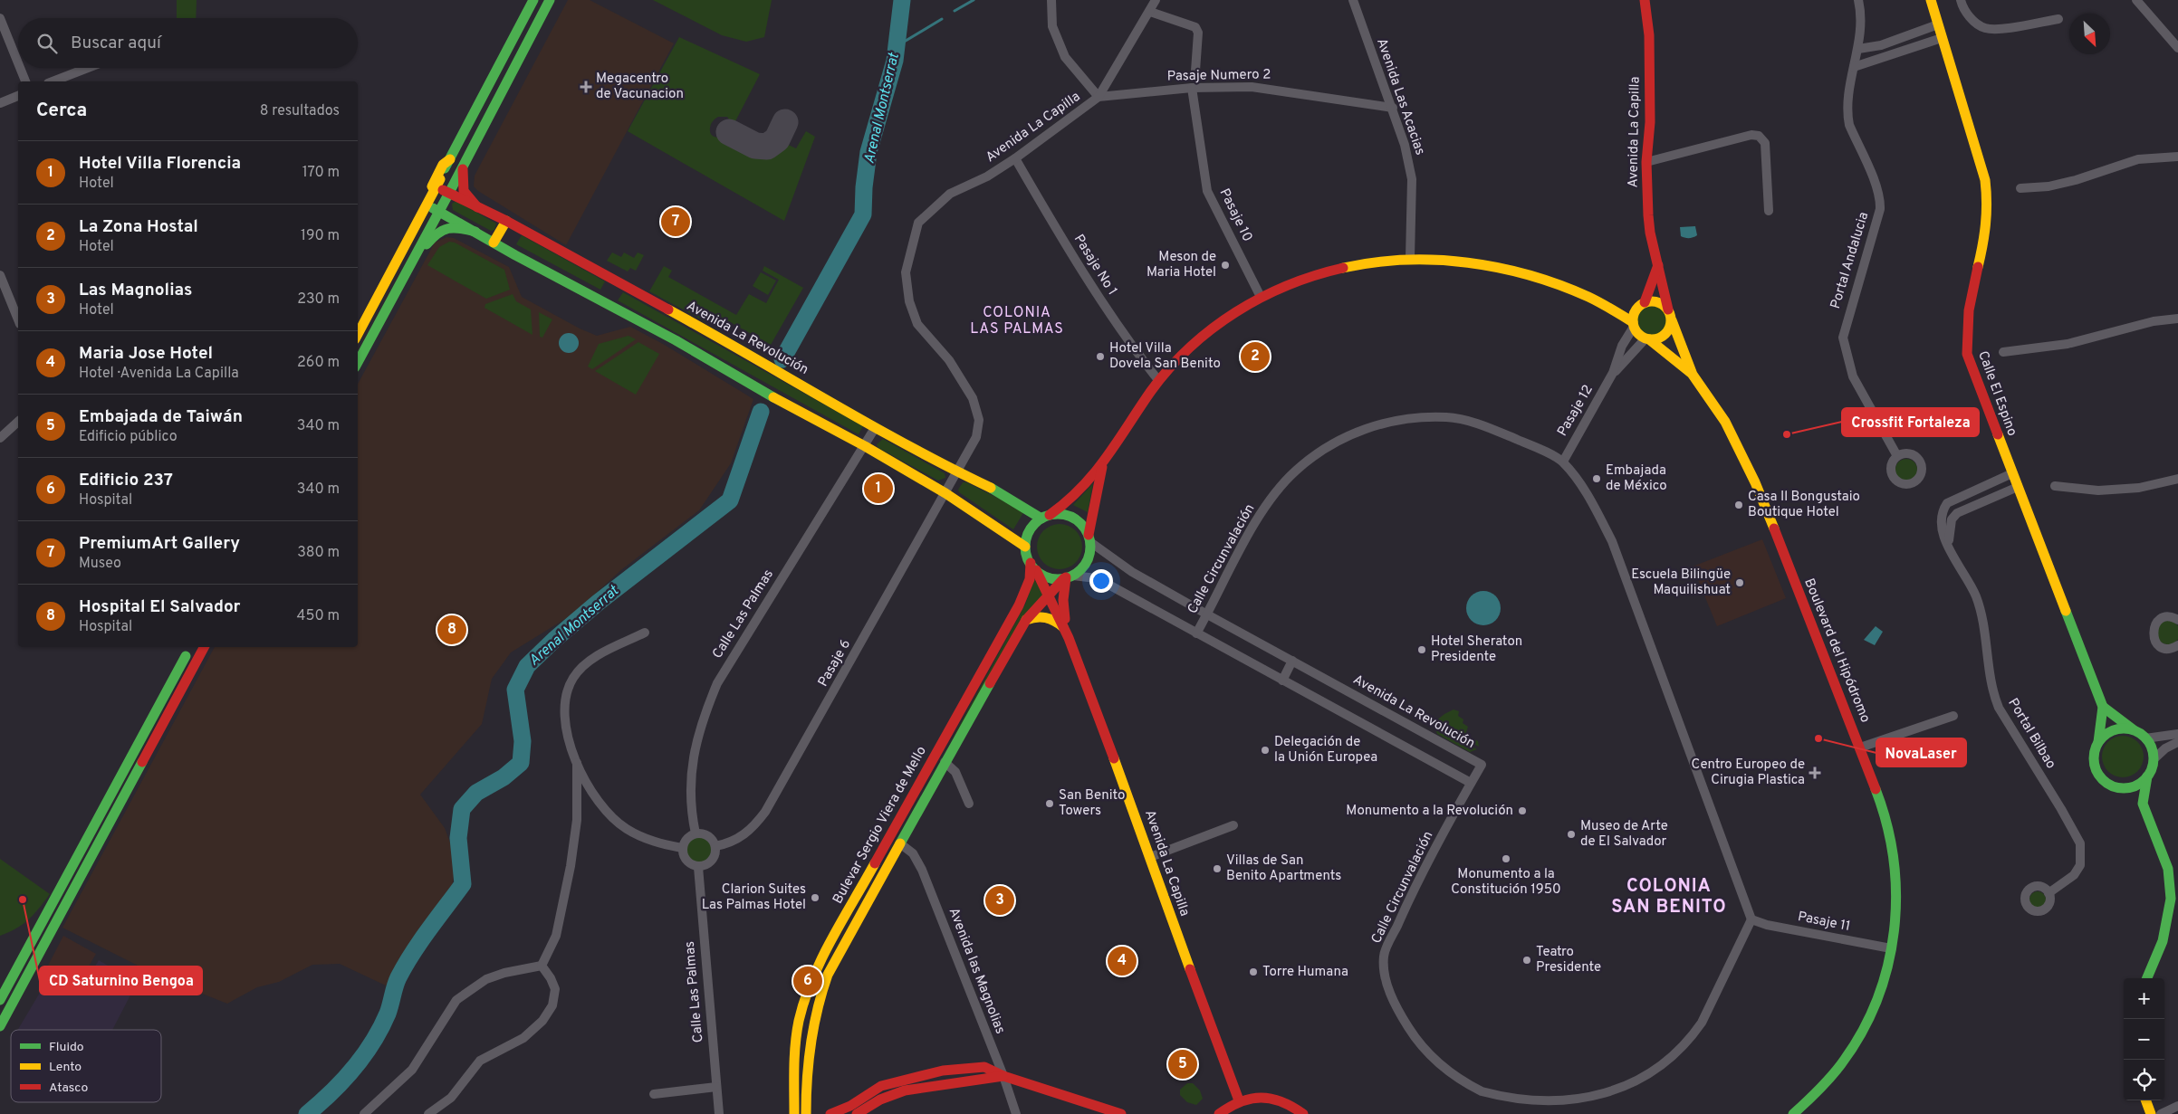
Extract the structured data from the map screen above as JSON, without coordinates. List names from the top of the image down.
{
  "streets": {
    "main road": [
      "Avenida La Capilla",
      "Avenida La Revolución",
      "Calle El Espino",
      "Boulevard del Hipódromo",
      "Bulevar Sergio Viera de Mello"
    ],
    "street": [
      "Pasaje Numero 2",
      "Avenida Las Acacias",
      "Pasaje 10",
      "Portal Andalucia",
      "Pasaje No 1",
      "Pasaje 12",
      "Calle Circunvalación",
      "Calle Las Palmas",
      "Pasaje 6",
      "Portal Bilbao",
      "Pasaje 11",
      "Avenida las Magnolias"
    ]
  },
  "crossings": [
    ["Pasaje Numero 2", "Avenida Las Acacias"],
    ["Pasaje Numero 2", "Avenida La Capilla"],
    ["Pasaje Numero 2", "Pasaje 10"],
    ["Avenida La Capilla", "Pasaje No 1"],
    ["Avenida La Capilla", "Avenida La Revolución"],
    ["Avenida La Capilla", "Pasaje 12"],
    ["Avenida La Capilla", "Boulevard del Hipódromo"],
    ["Avenida La Capilla", "Pasaje 6"],
    ["Avenida La Capilla", "Bulevar Sergio Viera de Mello"],
    ["Avenida La Revolución", "Calle Circunvalación"],
    ["Avenida La Revolución", "Calle Las Palmas"],
    ["Avenida La Revolución", "Pasaje 6"],
    ["Avenida La Revolución", "Bulevar Sergio Viera de Mello"],
    ["Calle El Espino", "Portal Bilbao"],
    ["Pasaje 12", "Calle Circunvalación"],
    ["Pasaje 12", "Boulevard del Hipódromo"],
    ["Calle Circunvalación", "Pasaje 11"],
    ["Calle Las Palmas", "Pasaje 6"],
    ["Boulevard del Hipódromo", "Pasaje 11"],
    ["Bulevar Sergio Viera de Mello", "Avenida las Magnolias"]
  ],
  "districts": ["COLONIA LAS PALMAS", "COLONIA SAN BENITO"],
  "water": ["Arenal Montserrat"],
  "places": {
    "health": ["Megacentro de Vacunacion", "Centro Europeo de Cirugia Plastica"],
    "other": [
      "Meson de Maria Hotel",
      "Hotel Villa Dovela San Benito",
      "Crossfit Fortaleza",
      "Embajada de México",
      "Casa Il Bongustaio Boutique Hotel",
      "Escuela Bilingüe Maquilishuat",
      "Hotel Sheraton Presidente",
      "NovaLaser",
      "Delegación de la Unión Europea",
      "San Benito Towers",
      "Monumento a la Revolución",
      "Museo de Arte de El Salvador",
      "Monumento a la Constitución 1950",
      "Villas de San Benito Apartments",
      "Clarion Suites Las Palmas Hotel",
      "CD Saturnino Bengoa",
      "Teatro Presidente",
      "Torre Humana"
    ]
  },
  "legend": ["Fluido", "Lento", "Atasco"],
  "north": "bottom right",
  "page": {
    "search": "Buscar aquí",
    "heading": ["Cerca", "8 resultados"],
    "list": [
      {
        "mark": "1",
        "name": "Hotel Villa Florencia",
        "note": "Hotel",
        "value": "170 m"
      },
      {
        "mark": "2",
        "name": "La Zona Hostal",
        "note": "Hotel",
        "value": "190 m"
      },
      {
        "mark": "3",
        "name": "Las Magnolias",
        "note": "Hotel",
        "value": "230 m"
      },
      {
        "mark": "4",
        "name": "Maria Jose Hotel",
        "note": "Hotel · Avenida La Capilla",
        "value": "260 m"
      },
      {
        "mark": "5",
        "name": "Embajada de Taiwán",
        "note": "Edificio público",
        "value": "340 m"
      },
      {
        "mark": "6",
        "name": "Edificio 237",
        "note": "Hospital",
        "value": "340 m"
      },
      {
        "mark": "7",
        "name": "PremiumArt Gallery",
        "note": "Museo",
        "value": "380 m"
      },
      {
        "mark": "8",
        "name": "Hospital El Salvador",
        "note": "Hospital",
        "value": "450 m"
      }
    ],
    "pins": [
      "7",
      "2",
      "1",
      "8",
      "3",
      "4",
      "6",
      "5"
    ],
    "map_buttons": ["+", "−"]
  }
}
